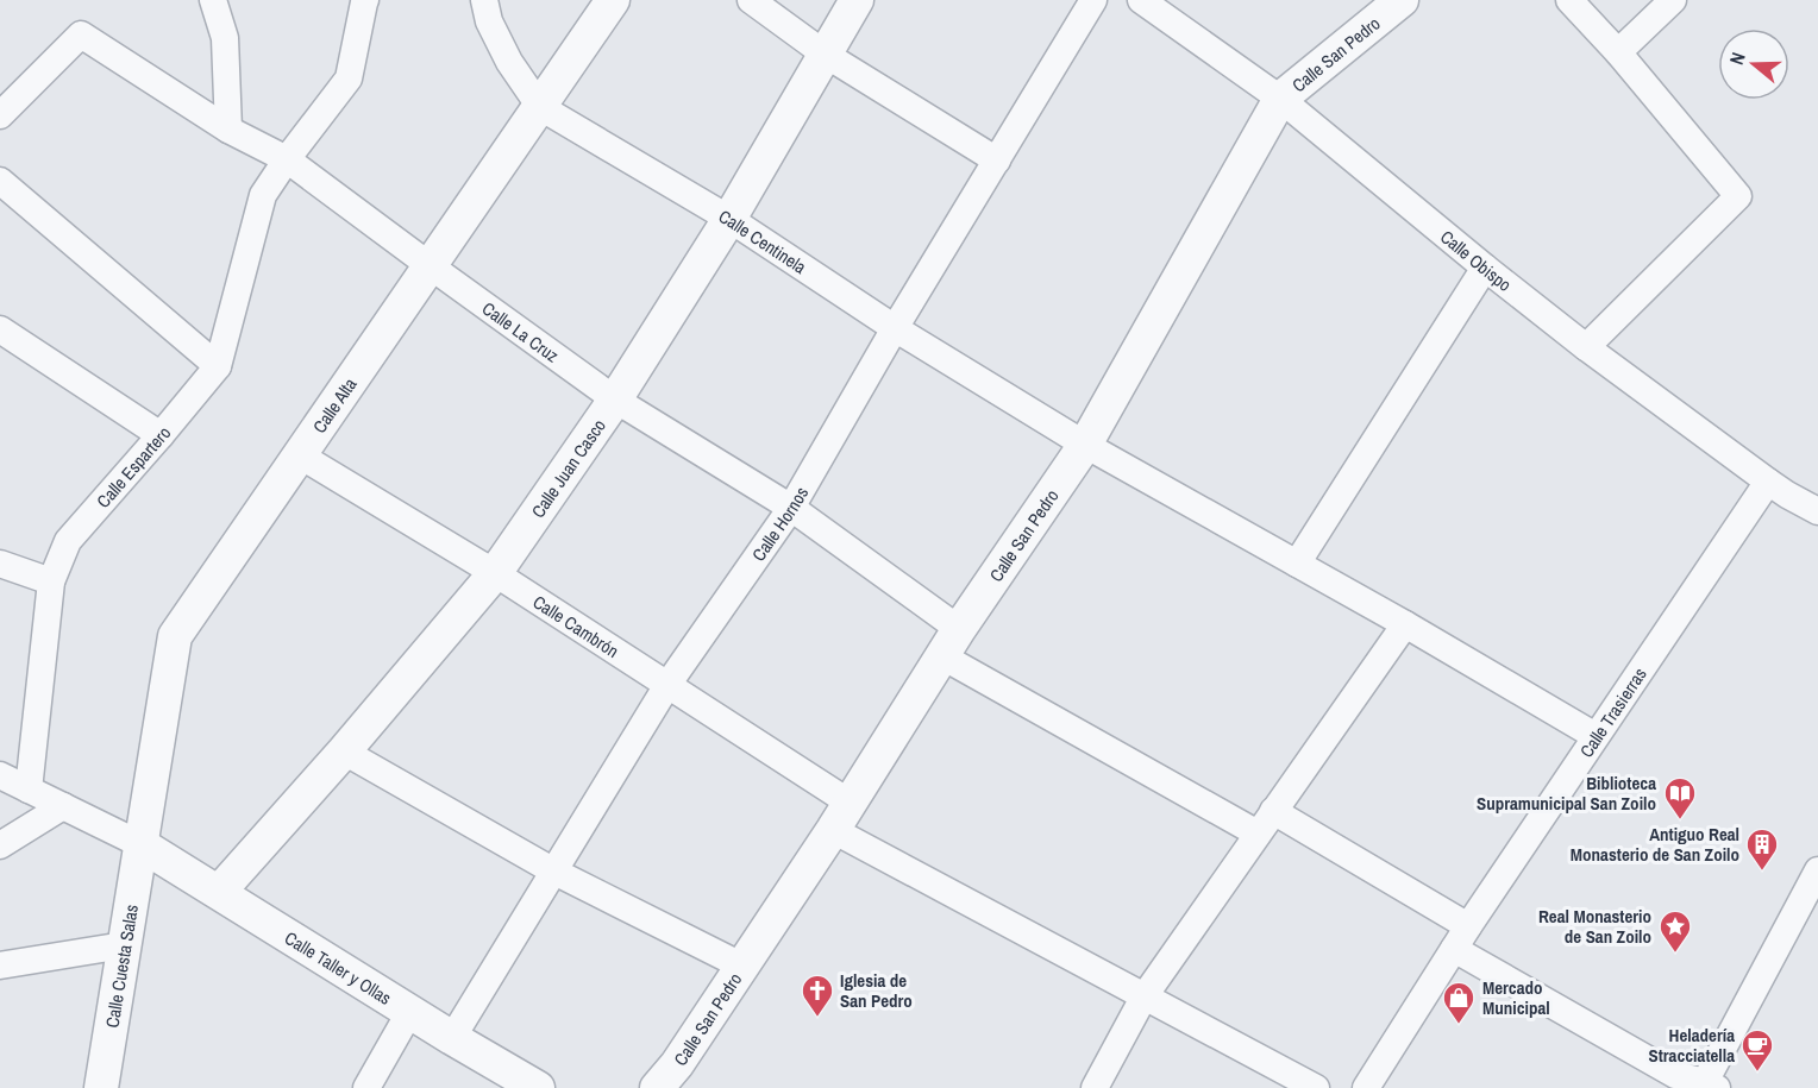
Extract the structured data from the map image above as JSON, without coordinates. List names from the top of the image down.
{
  "streets": {
    "street": [
      "Calle San Pedro",
      "Calle Centinela",
      "Calle Obispo",
      "Calle La Cruz",
      "Calle Alta",
      "Calle Espartero",
      "Calle Juan Casco",
      "Calle Hornos",
      "Calle Cambrón",
      "Calle Trasierras",
      "Calle Cuesta Salas",
      "Calle Taller y Ollas"
    ]
  },
  "crossings": [
    ["Calle San Pedro", "Calle Centinela"],
    ["Calle San Pedro", "Calle Obispo"],
    ["Calle San Pedro", "Calle La Cruz"],
    ["Calle San Pedro", "Calle Cambrón"],
    ["Calle Centinela", "Calle Alta"],
    ["Calle Centinela", "Calle Juan Casco"],
    ["Calle Centinela", "Calle Hornos"],
    ["Calle Centinela", "Calle Trasierras"],
    ["Calle Obispo", "Calle Trasierras"],
    ["Calle La Cruz", "Calle Alta"],
    ["Calle La Cruz", "Calle Espartero"],
    ["Calle La Cruz", "Calle Juan Casco"],
    ["Calle La Cruz", "Calle Hornos"],
    ["Calle Alta", "Calle Cambrón"],
    ["Calle Alta", "Calle Cuesta Salas"],
    ["Calle Alta", "Calle Taller y Ollas"],
    ["Calle Juan Casco", "Calle Cambrón"],
    ["Calle Juan Casco", "Calle Taller y Ollas"],
    ["Calle Hornos", "Calle Cambrón"],
    ["Calle Hornos", "Calle Taller y Ollas"],
    ["Calle Cuesta Salas", "Calle Taller y Ollas"]
  ],
  "places": {
    "library": ["Biblioteca Supramunicipal San Zoilo"],
    "building": ["Antiguo Real Monasterio de San Zoilo"],
    "place": ["Real Monasterio de San Zoilo"],
    "church": ["Iglesia de San Pedro"],
    "shop": ["Mercado Municipal"],
    "cafe": ["Heladería Stracciatella"]
  },
  "north": "left"
}
